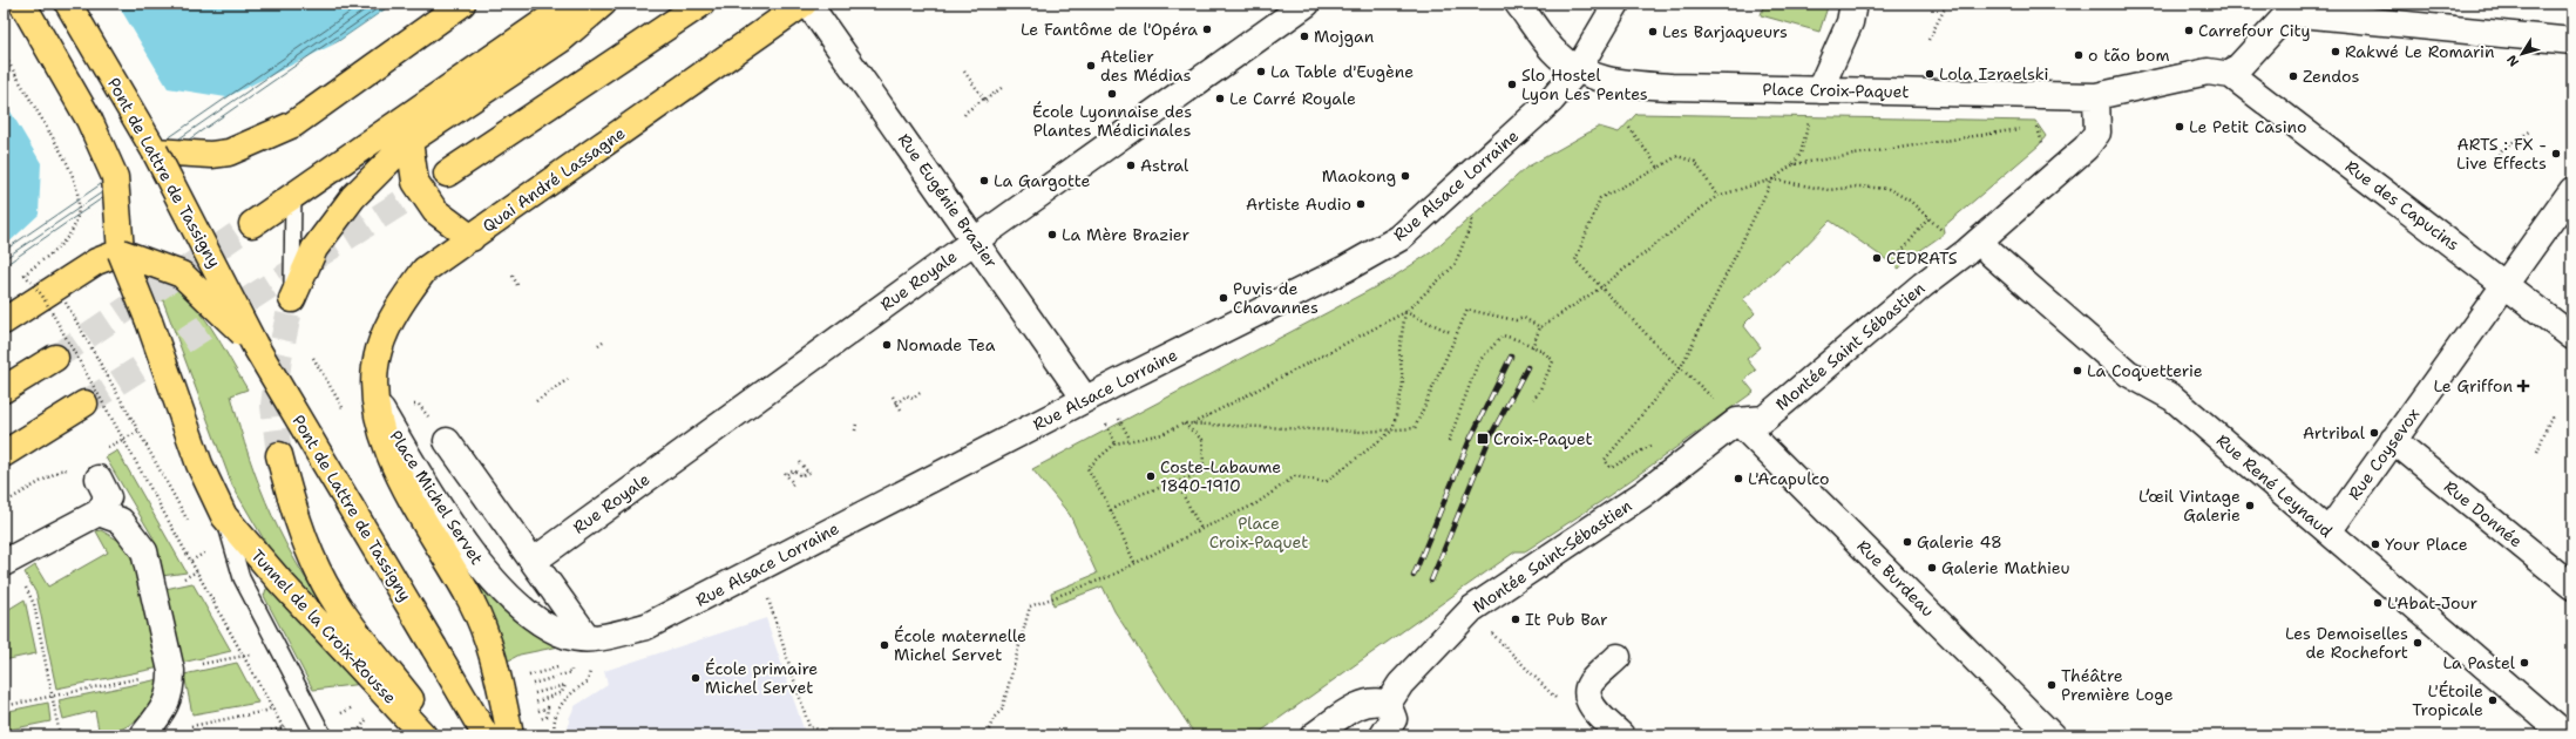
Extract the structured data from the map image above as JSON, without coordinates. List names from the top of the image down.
{
  "streets": {
    "main road": ["Pont de Lattre de Tassigny", "Quai André Lassagne", "Tunnel de la Croix-Rousse"],
    "street": [
      "Place Croix-Paquet",
      "Rue Alsace Lorraine",
      "Rue Eugénie Brazier",
      "Rue des Capucins",
      "Rue Royale",
      "Montée Saint Sébastien",
      "Rue Coysevox",
      "Rue René Leynaud",
      "Place Michel Servet",
      "Rue Donnée",
      "Montée Saint-Sébastien",
      "Rue Burdeau"
    ]
  },
  "crossings": [
    ["Place Croix-Paquet", "Rue Alsace Lorraine"],
    ["Place Croix-Paquet", "Rue des Capucins"],
    ["Pont de Lattre de Tassigny", "Tunnel de la Croix-Rousse"],
    ["Quai André Lassagne", "Place Michel Servet"],
    ["Rue Alsace Lorraine", "Rue Eugénie Brazier"],
    ["Rue Alsace Lorraine", "Place Michel Servet"],
    ["Rue Eugénie Brazier", "Rue Royale"],
    ["Rue des Capucins", "Rue Coysevox"],
    ["Montée Saint Sébastien", "Rue René Leynaud"],
    ["Montée Saint Sébastien", "Montée Saint-Sébastien"],
    ["Montée Saint Sébastien", "Rue Burdeau"],
    ["Rue Coysevox", "Rue René Leynaud"],
    ["Rue Coysevox", "Rue Donnée"],
    ["Montée Saint-Sébastien", "Rue Burdeau"]
  ],
  "parks": ["Place Croix-Paquet"],
  "places": {
    "other": [
      "Le Fantôme de l'Opéra",
      "Carrefour City",
      "Les Barjaqueurs",
      "Mojgan",
      "Rakwé Le Romarin",
      "o tão bom",
      "Atelier des Médias",
      "La Table d'Eugène",
      "Lola Izraelski",
      "Zendos",
      "Slo Hostel Lyon Les Pentes",
      "École Lyonnaise des Plantes Médicinales",
      "Le Carré Royale",
      "Le Petit Casino",
      "ARTS : FX - Live Effects",
      "Astral",
      "Maokong",
      "La Gargotte",
      "Artiste Audio",
      "La Mère Brazier",
      "CEDRATS",
      "Puvis de Chavannes",
      "Nomade Tea",
      "La Coquetterie",
      "Artribal",
      "Coste-Labaume 1840-1910",
      "L'Acapulco",
      "L’œil Vintage Galerie",
      "Galerie 48",
      "Your Place",
      "Galerie Mathieu",
      "L'Abat-Jour",
      "It Pub Bar",
      "Les Demoiselles de Rochefort",
      "École maternelle Michel Servet",
      "La Pastel",
      "École primaire Michel Servet",
      "Théâtre Première Loge",
      "L'Étoile Tropicale"
    ],
    "health": ["Le Griffon"],
    "transit": ["Croix-Paquet"]
  },
  "north": "bottom left"
}
